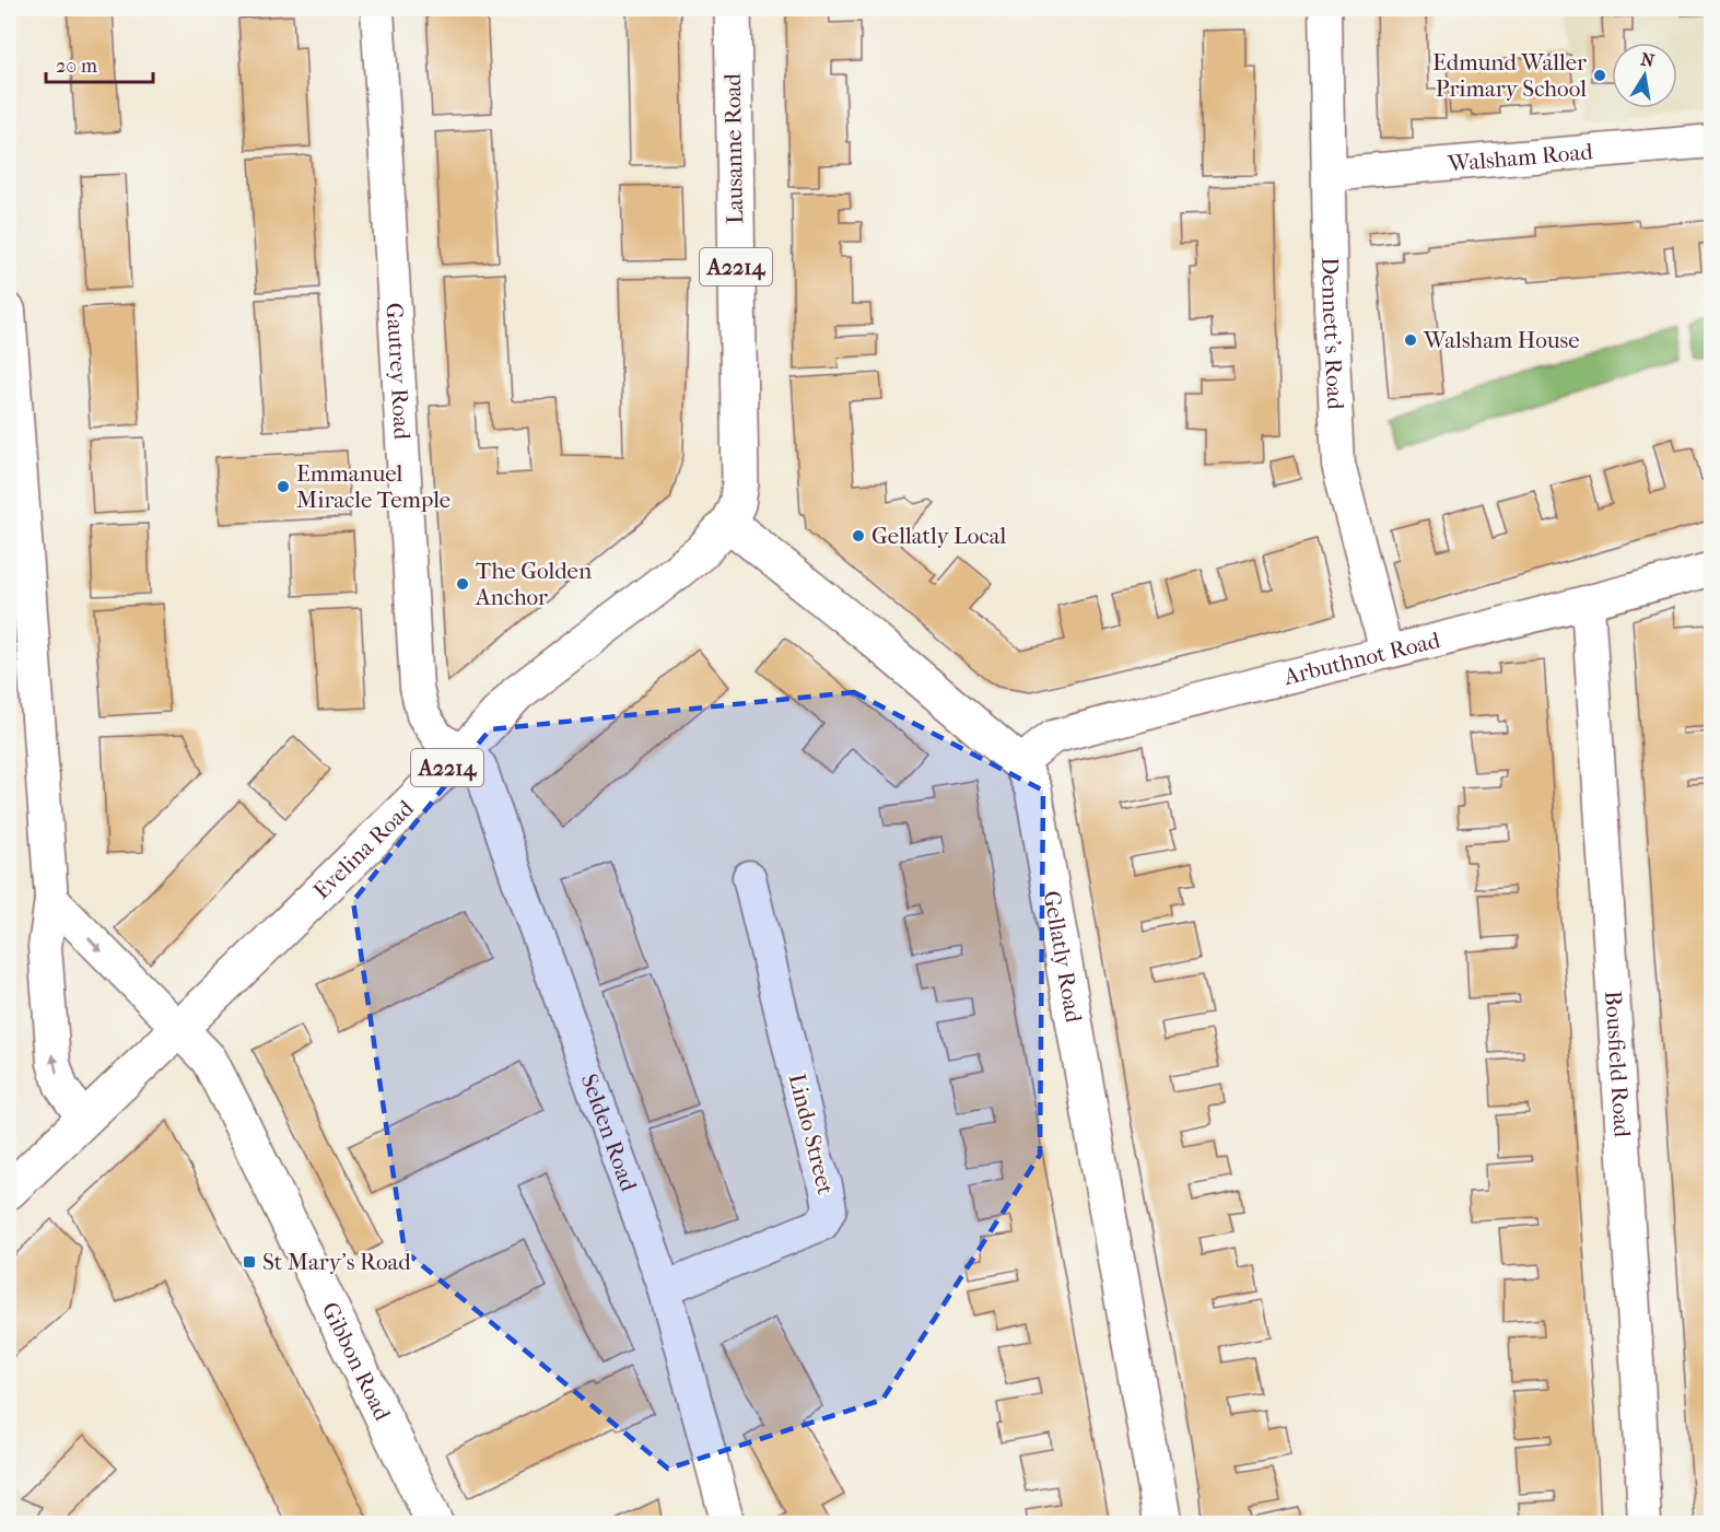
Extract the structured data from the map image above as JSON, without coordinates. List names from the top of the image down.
{
  "streets": {
    "main road": [
      "Lausanne Road",
      "A2214",
      "Evelina Road",
      "Gellatly Road",
      "Gibbon Road"
    ],
    "street": [
      "Walsham Road",
      "Dennett's Road",
      "Gautrey Road",
      "Arbuthnot Road",
      "Bousfield Road",
      "Selden Road",
      "Lindo Street"
    ]
  },
  "crossings": [
    ["Lausanne Road", "Evelina Road"],
    ["Lausanne Road", "Gellatly Road"],
    ["Walsham Road", "Dennett's Road"],
    ["Dennett's Road", "Arbuthnot Road"],
    ["Gautrey Road", "Evelina Road"],
    ["Gautrey Road", "Selden Road"],
    ["Arbuthnot Road", "Gellatly Road"],
    ["Arbuthnot Road", "Bousfield Road"],
    ["Evelina Road", "Gellatly Road"],
    ["Evelina Road", "Selden Road"],
    ["Evelina Road", "Gibbon Road"],
    ["Selden Road", "Lindo Street"]
  ],
  "places": {
    "other": [
      "Edmund Waller Primary School",
      "Walsham House",
      "Emmanuel Miracle Temple",
      "Gellatly Local",
      "The Golden Anchor"
    ],
    "transit": ["St Mary's Road"]
  },
  "scale_bar": "20 m",
  "north": "top"
}
